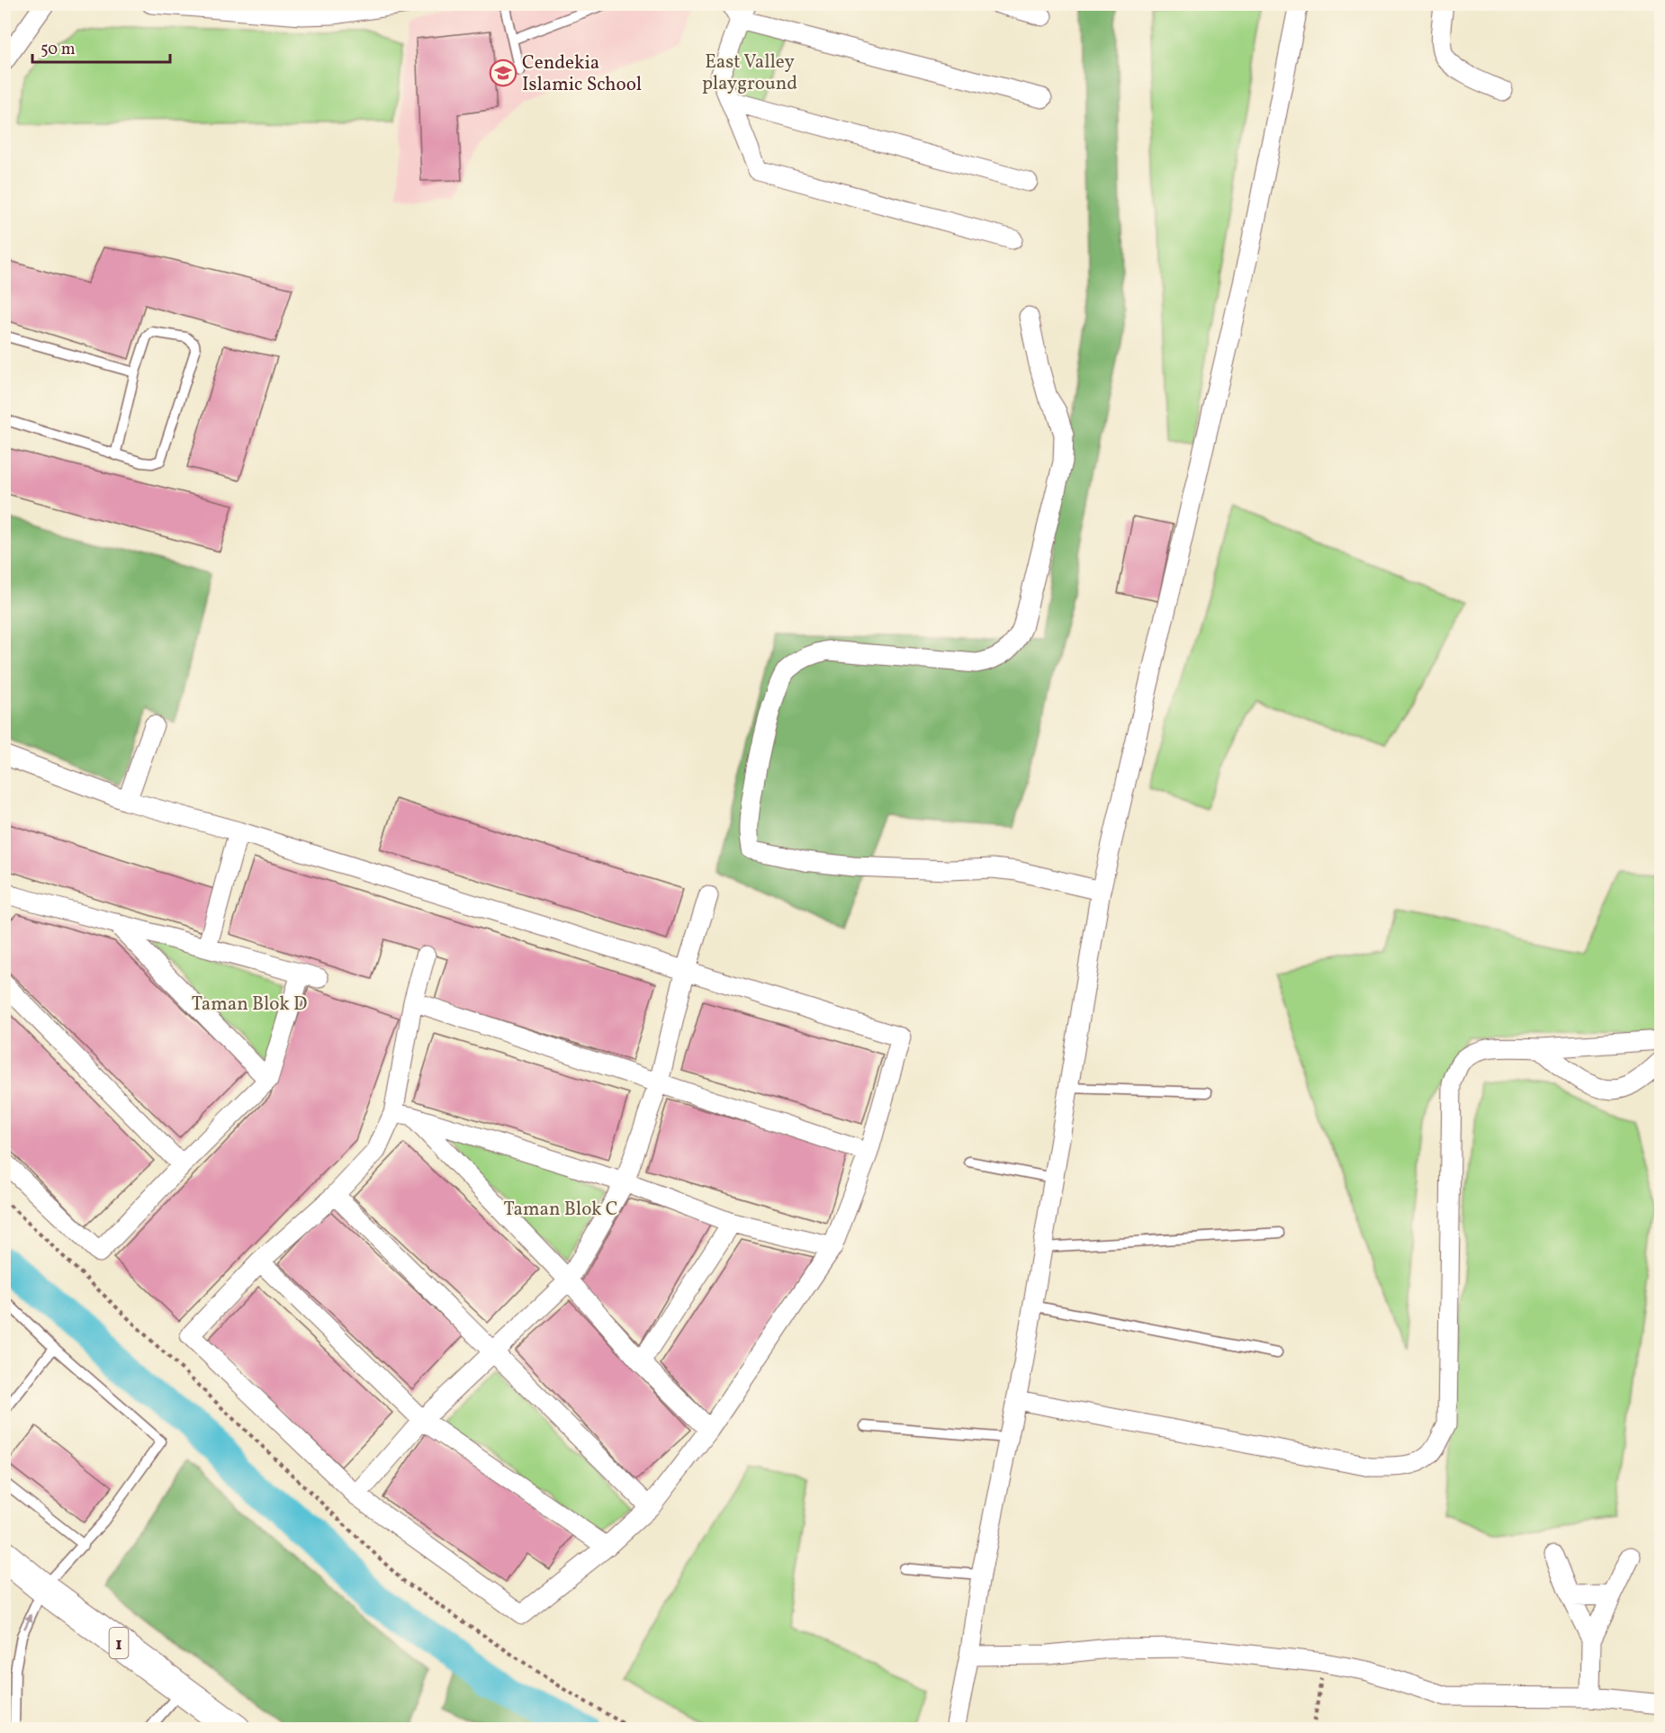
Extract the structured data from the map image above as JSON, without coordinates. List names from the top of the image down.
{
  "streets": {
    "highway": ["1"]
  },
  "parks": ["East Valley playground", "Taman Blok D", "Taman Blok C"],
  "places": {
    "school or university": ["Cendekia Islamic School"]
  },
  "scale_bar": "50 m"
}
